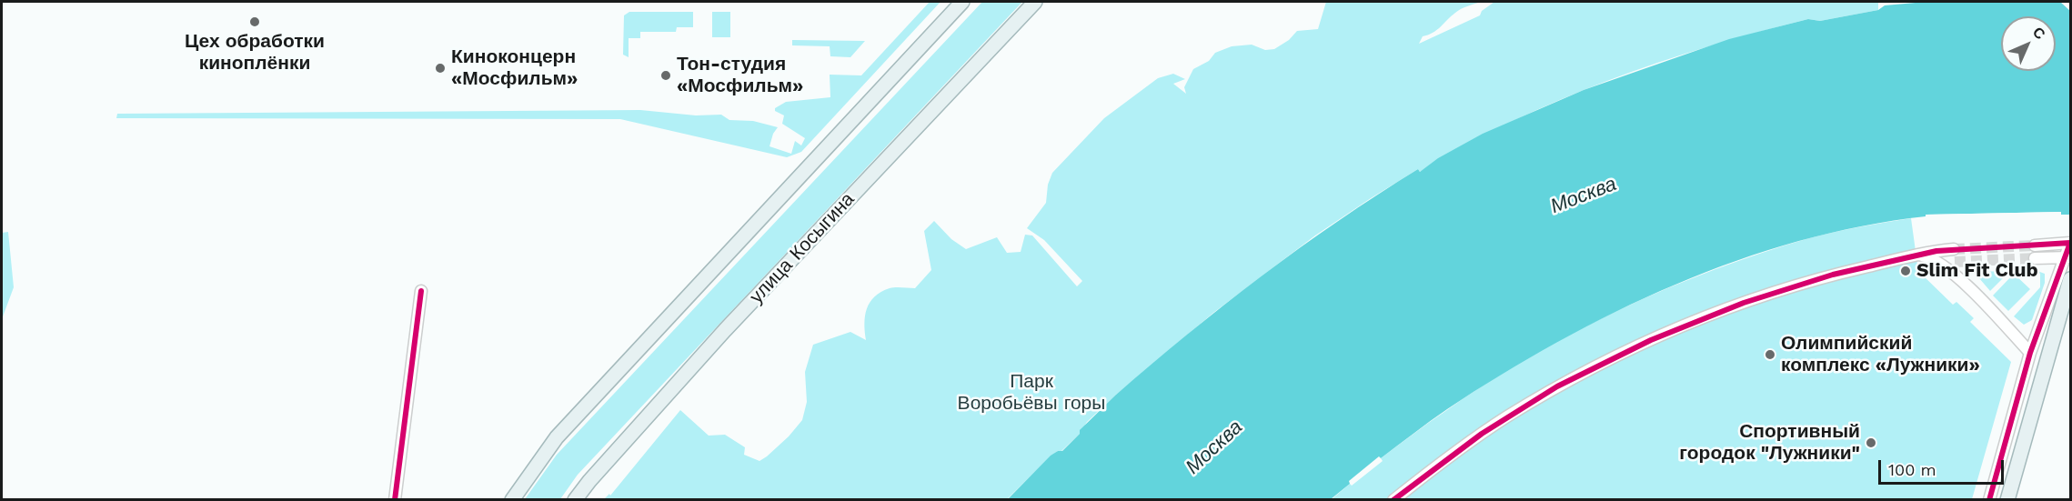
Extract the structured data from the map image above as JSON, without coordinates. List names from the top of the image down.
{
  "streets": {
    "main road": ["улица Косыгина"]
  },
  "water": ["Москва"],
  "parks": ["Парк Воробьёвы горы"],
  "places": [
    "Цех обработки киноплёнки",
    "Киноконцерн «Мосфильм»",
    "Тон-студия «Мосфильм»",
    "Slim Fit Club",
    "Олимпийский комплекс «Лужники»",
    "Спортивный городок \"Лужники\""
  ],
  "scale_bar": "100 m",
  "north": "top right"
}
